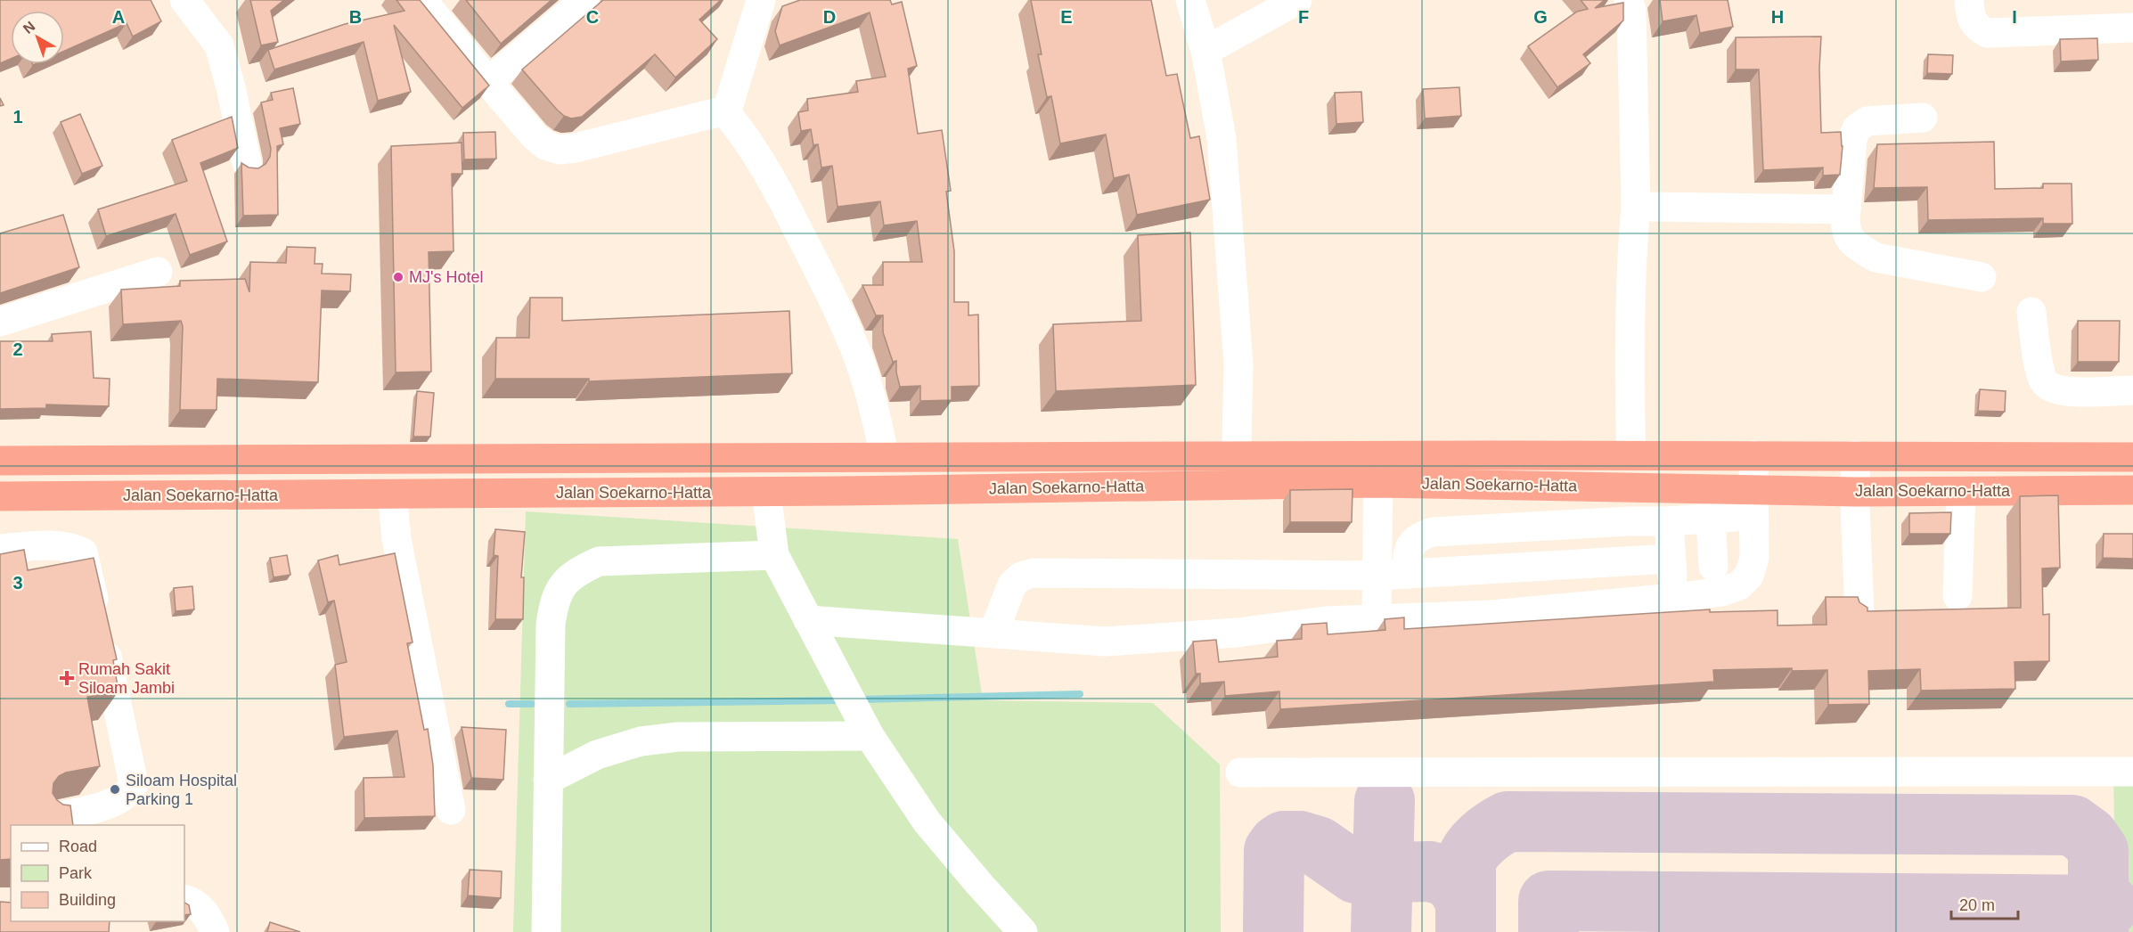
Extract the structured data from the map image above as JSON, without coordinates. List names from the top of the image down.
{
  "streets": {
    "highway": ["Jalan Soekarno-Hatta"]
  },
  "places": {
    "other": ["MJ's Hotel", "Siloam Hospital Parking 1"],
    "health": ["Rumah Sakit Siloam Jambi"]
  },
  "legend": ["Road", "Park", "Building"],
  "scale_bar": "20 m",
  "north": "top left",
  "grid": {
    "columns": [
      "A",
      "B",
      "C",
      "D",
      "E",
      "F",
      "G",
      "H",
      "I"
    ],
    "rows": ["1", "2", "3"]
  }
}
